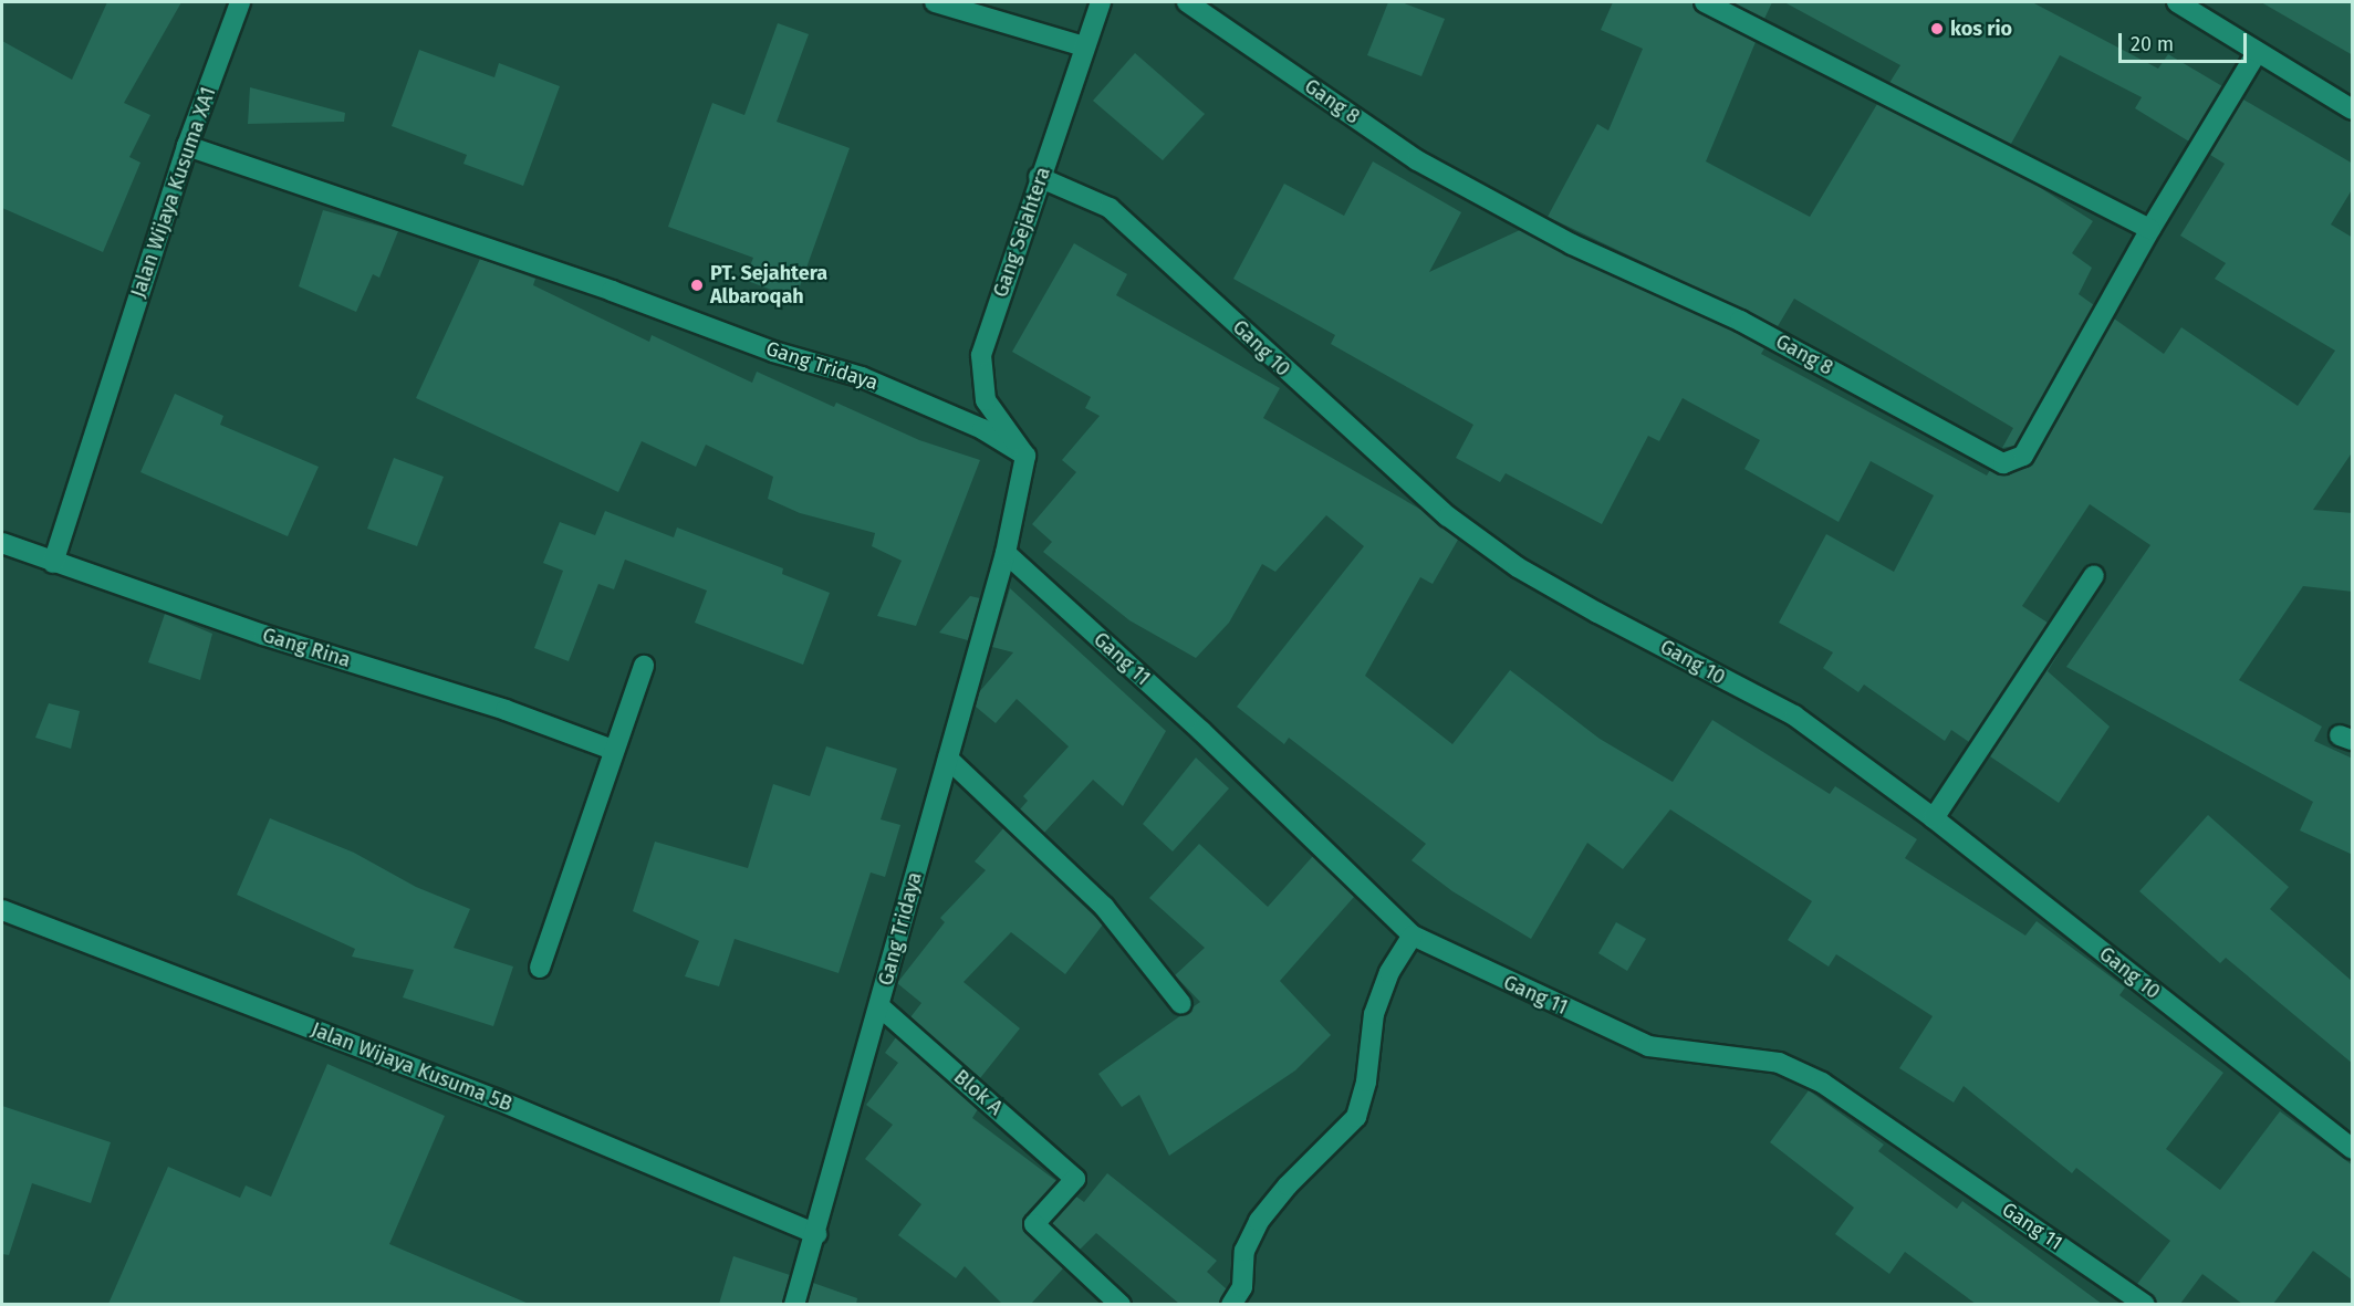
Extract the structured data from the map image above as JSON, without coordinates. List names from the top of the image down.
{
  "streets": {
    "street": [
      "Gang 8",
      "Jalan Wijaya Kusuma XA1",
      "Gang Sejahtera",
      "Gang 10",
      "Gang Tridaya",
      "Gang Rina",
      "Gang 11",
      "Jalan Wijaya Kusuma 5B",
      "Blok A"
    ]
  },
  "crossings": [
    ["Jalan Wijaya Kusuma XA1", "Gang Tridaya"],
    ["Jalan Wijaya Kusuma XA1", "Gang Rina"],
    ["Gang Sejahtera", "Gang 10"],
    ["Gang Sejahtera", "Gang Tridaya"],
    ["Gang Tridaya", "Gang 11"],
    ["Gang Tridaya", "Jalan Wijaya Kusuma 5B"],
    ["Gang Tridaya", "Blok A"]
  ],
  "places": ["kos rio", "PT. Sejahtera Albaroqah"],
  "scale_bar": "20 m"
}
